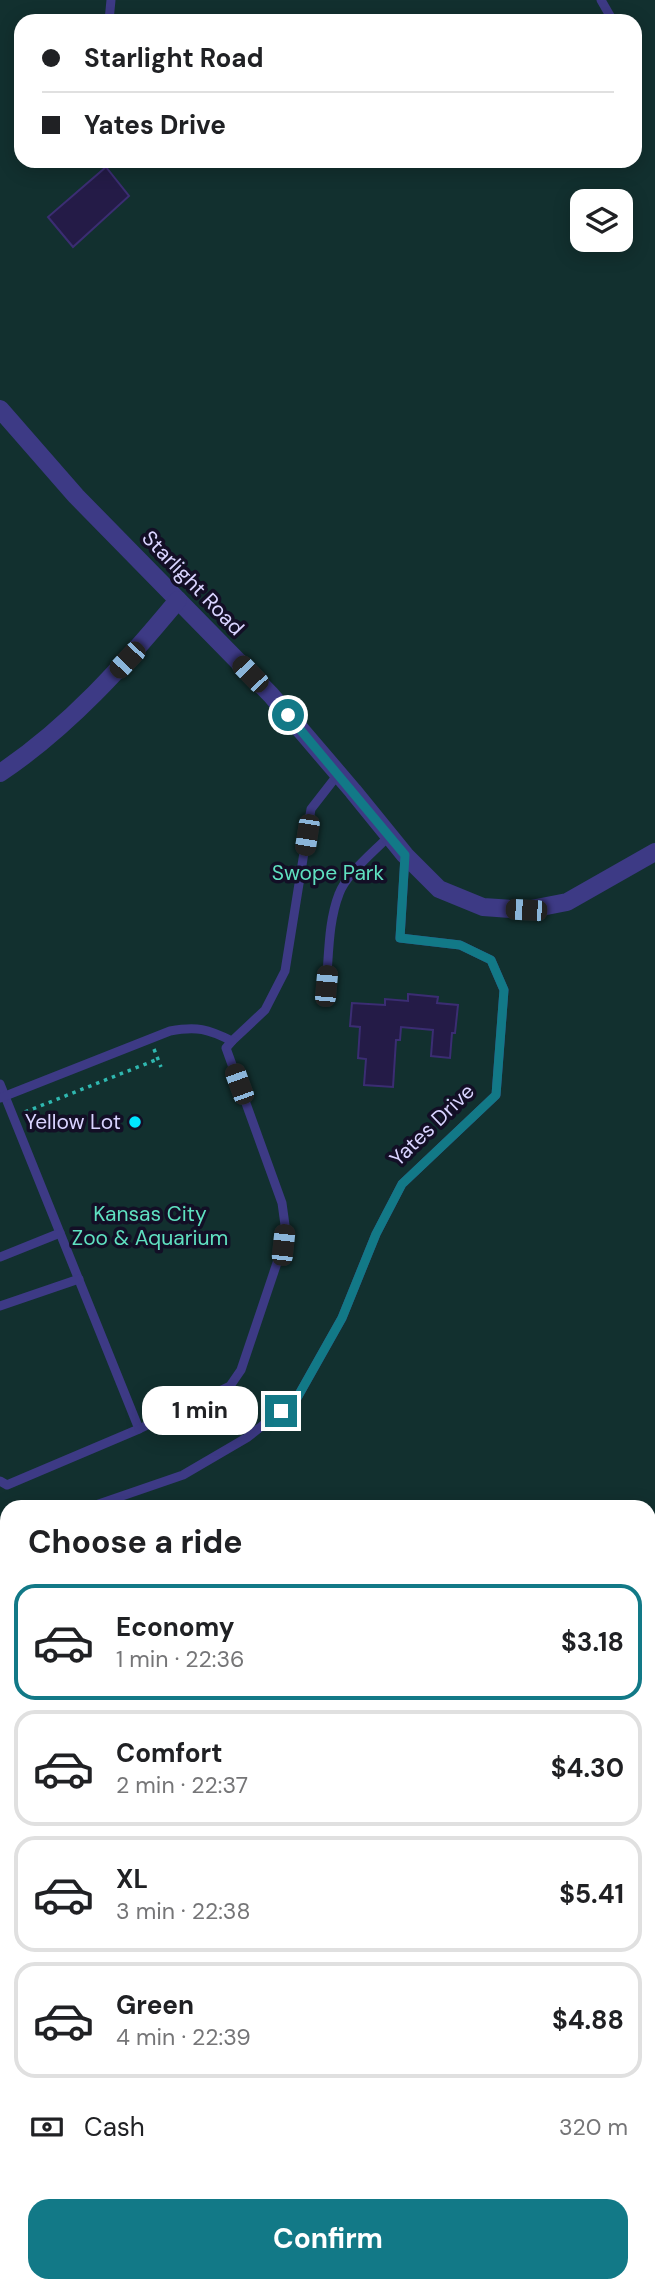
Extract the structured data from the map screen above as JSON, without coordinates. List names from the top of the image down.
{
  "streets": {
    "street": ["Starlight Road"],
    "lane": ["Yates Drive"]
  },
  "crossings": [
    ["Starlight Road", "Yates Drive"]
  ],
  "parks": ["Swope Park", "Kansas City Zoo & Aquarium"],
  "places": ["Yellow Lot"],
  "page": {
    "banner": ["Starlight Road", "Yates Drive"],
    "bubble": "1 min",
    "heading": "Choose a ride",
    "list": [
      {
        "name": "Economy",
        "note": "1 min · 22:36",
        "value": "$3.18"
      },
      {
        "name": "Comfort",
        "note": "2 min · 22:37",
        "value": "$4.30"
      },
      {
        "name": "XL",
        "note": "3 min · 22:38",
        "value": "$5.41"
      },
      {
        "name": "Green",
        "note": "4 min · 22:39",
        "value": "$4.88"
      }
    ],
    "pay": ["Cash", "320 m"],
    "buttons": "Confirm"
  }
}
